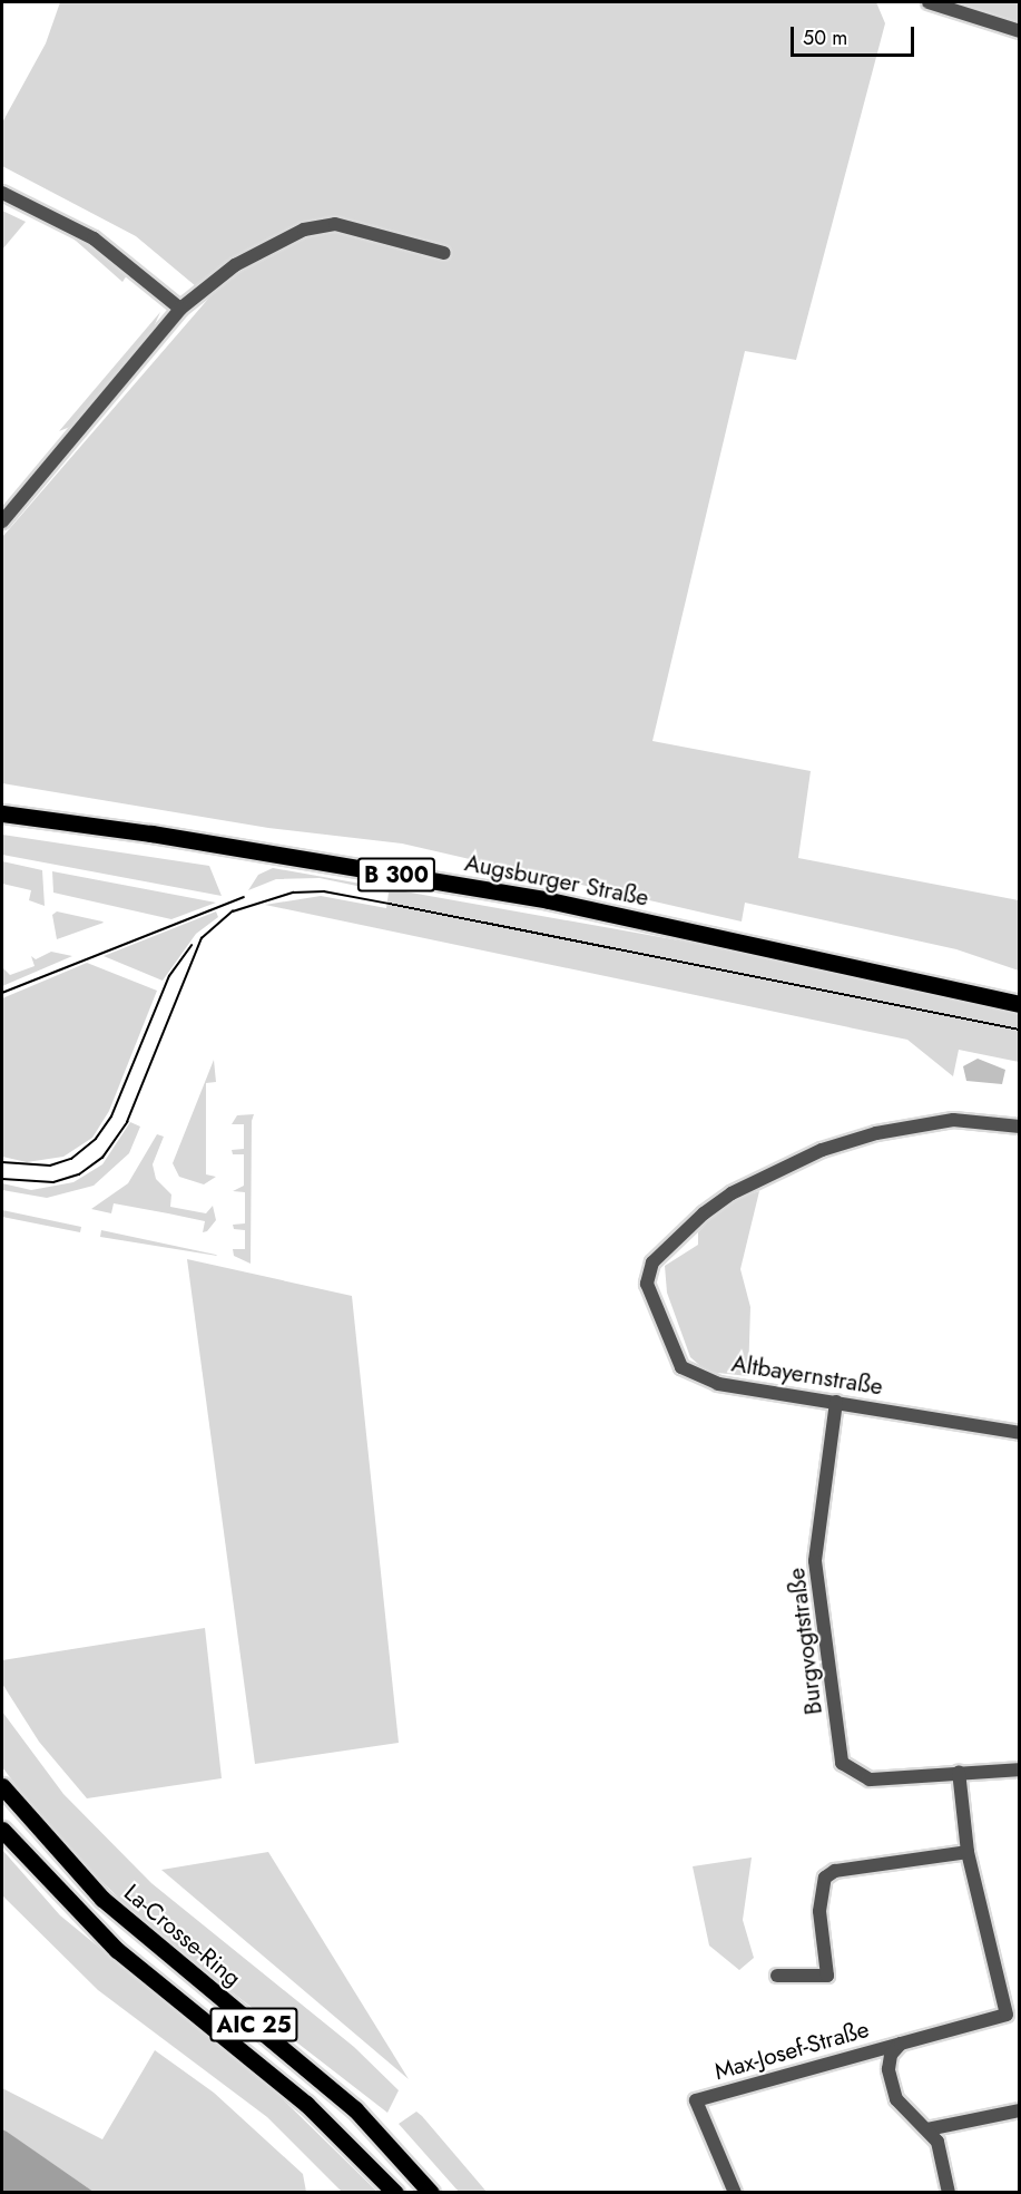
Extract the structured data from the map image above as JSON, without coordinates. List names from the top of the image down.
{
  "streets": {
    "main road": [
      "B 300",
      "Augsburger Straße",
      "La-Crosse-Ring",
      "AIC 25"
    ],
    "street": ["Altbayernstraße", "Burgvogtstraße", "Max-Josef-Straße"]
  },
  "crossings": [
    ["Altbayernstraße", "Burgvogtstraße"],
    ["Burgvogtstraße", "Max-Josef-Straße"]
  ],
  "scale_bar": "50 m"
}
